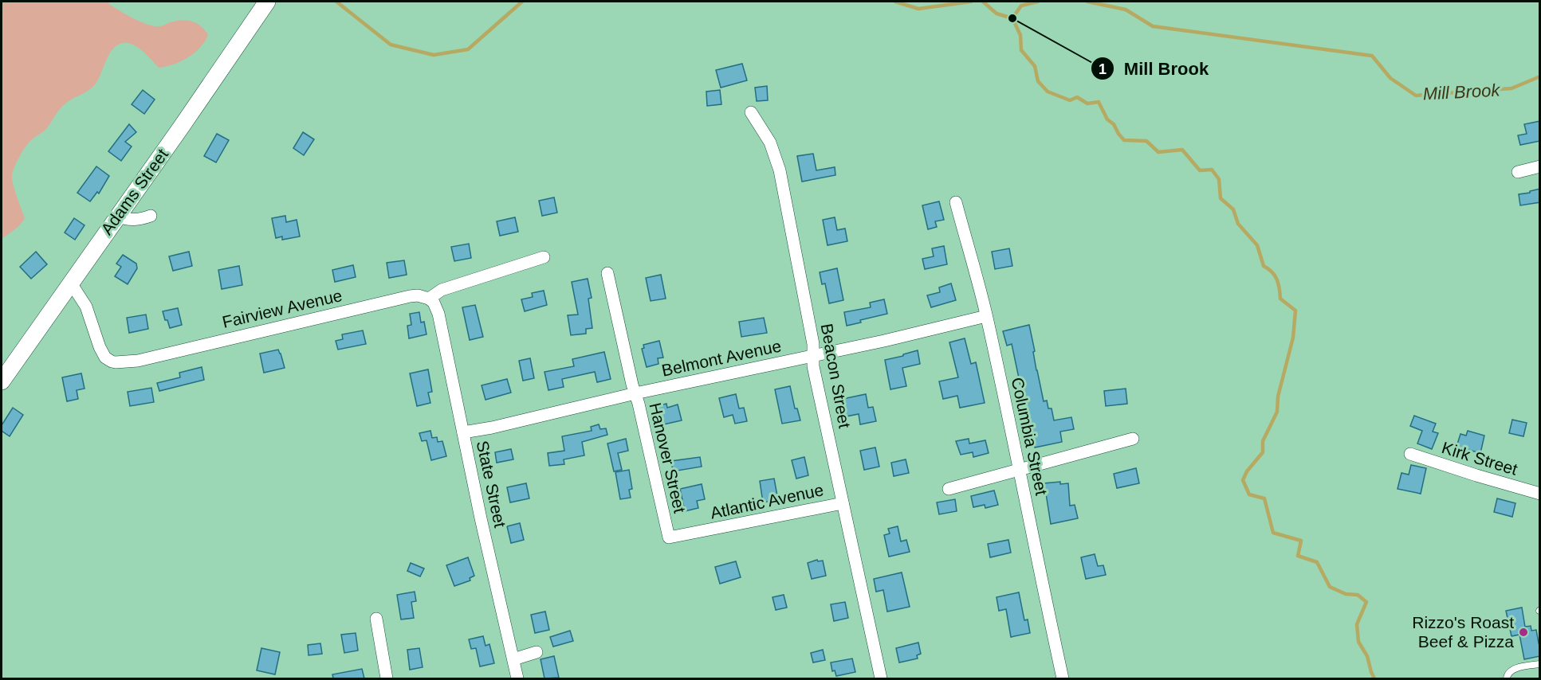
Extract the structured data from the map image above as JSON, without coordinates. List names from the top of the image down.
{
  "streets": {
    "street": [
      "Adams Street",
      "Fairview Avenue",
      "Belmont Avenue",
      "Beacon Street",
      "Columbia Street",
      "Hanover Street",
      "Kirk Street",
      "State Street",
      "Atlantic Avenue"
    ]
  },
  "crossings": [
    ["Adams Street", "Fairview Avenue"],
    ["Fairview Avenue", "State Street"],
    ["Belmont Avenue", "Beacon Street"],
    ["Belmont Avenue", "Columbia Street"],
    ["Belmont Avenue", "Hanover Street"],
    ["Belmont Avenue", "State Street"],
    ["Beacon Street", "Atlantic Avenue"],
    ["Hanover Street", "Atlantic Avenue"]
  ],
  "water": ["Mill Brook"],
  "places": ["Mill Brook", "Rizzo's Roast Beef & Pizza"]
}
